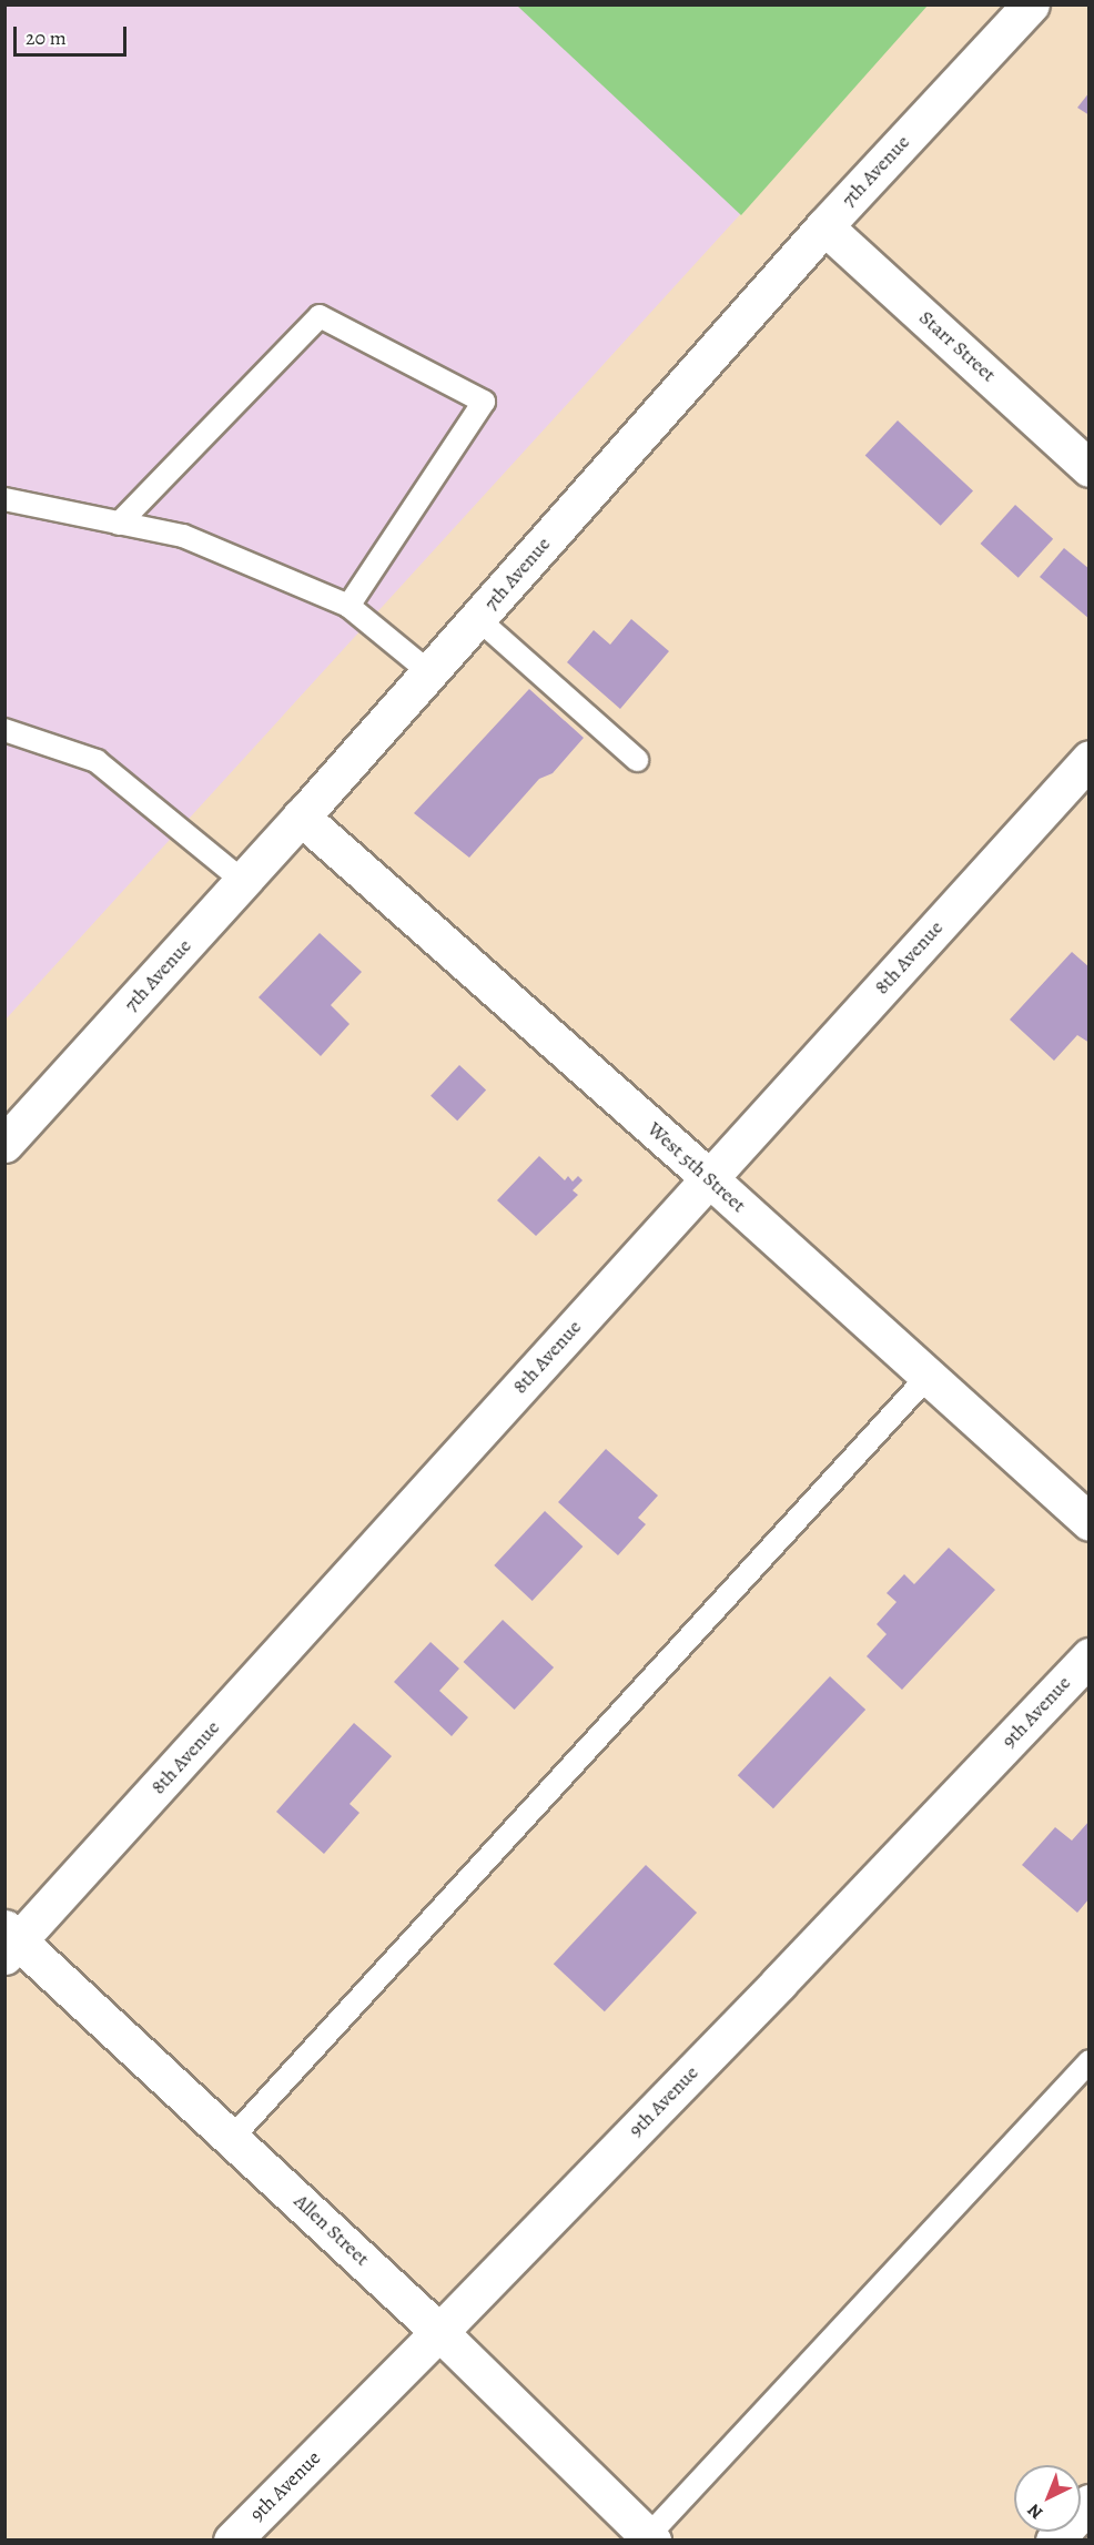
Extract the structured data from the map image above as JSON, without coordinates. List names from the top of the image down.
{
  "streets": {
    "street": [
      "7th Avenue",
      "Starr Street",
      "8th Avenue",
      "West 5th Street",
      "9th Avenue",
      "Allen Street"
    ]
  },
  "crossings": [
    ["7th Avenue", "Starr Street"],
    ["7th Avenue", "West 5th Street"],
    ["8th Avenue", "West 5th Street"],
    ["8th Avenue", "Allen Street"],
    ["9th Avenue", "Allen Street"]
  ],
  "scale_bar": "20 m",
  "north": "bottom left"
}
